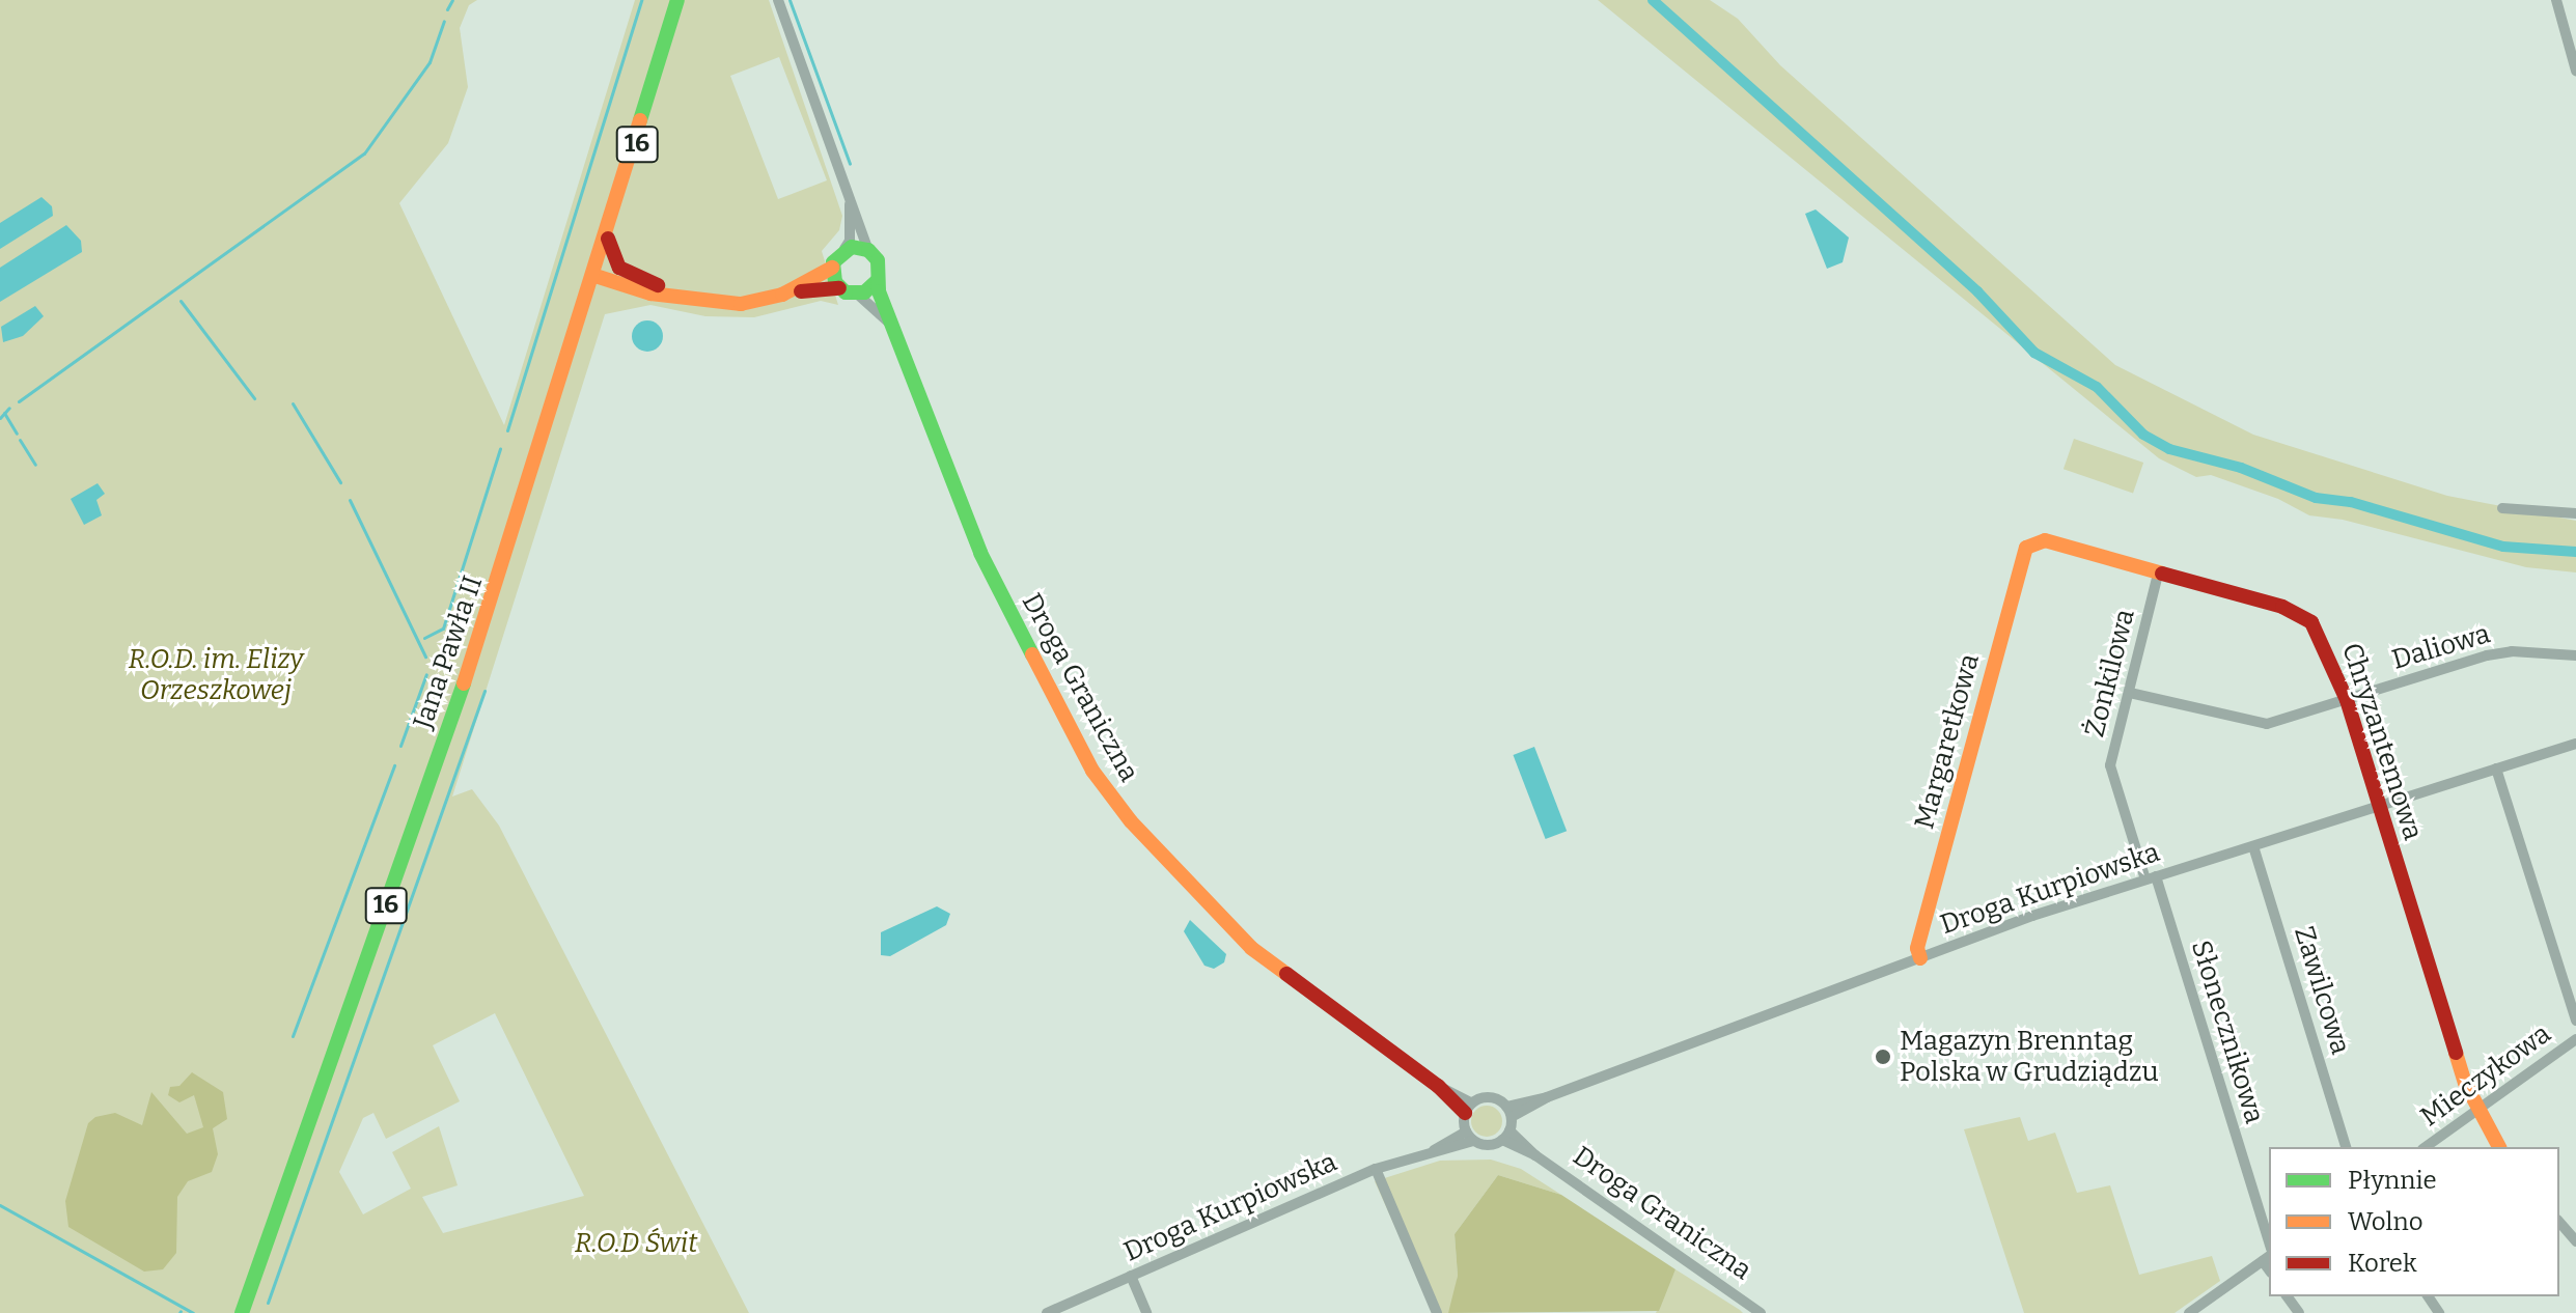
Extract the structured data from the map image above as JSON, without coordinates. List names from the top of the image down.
{
  "streets": {
    "street": [
      "16",
      "Daliowa",
      "Jana Pawła II",
      "Żonkilowa",
      "Droga Graniczna",
      "Margaretkowa",
      "Chryzantemowa",
      "Droga Kurpiowska",
      "Zawilcowa",
      "Słonecznikowa",
      "Mieczykowa"
    ]
  },
  "crossings": [
    ["Daliowa", "Żonkilowa"],
    ["Daliowa", "Chryzantemowa"],
    ["Żonkilowa", "Chryzantemowa"],
    ["Żonkilowa", "Droga Kurpiowska"],
    ["Żonkilowa", "Słonecznikowa"],
    ["Droga Graniczna", "Droga Kurpiowska"],
    ["Margaretkowa", "Chryzantemowa"],
    ["Margaretkowa", "Droga Kurpiowska"],
    ["Chryzantemowa", "Droga Kurpiowska"],
    ["Chryzantemowa", "Mieczykowa"],
    ["Droga Kurpiowska", "Zawilcowa"],
    ["Droga Kurpiowska", "Słonecznikowa"]
  ],
  "parks": ["R.O.D. im. Elizy Orzeszkowej", "R.O.D Świt"],
  "places": ["Magazyn Brenntag Polska w Grudziądzu"],
  "legend": ["Płynnie", "Wolno", "Korek"]
}
